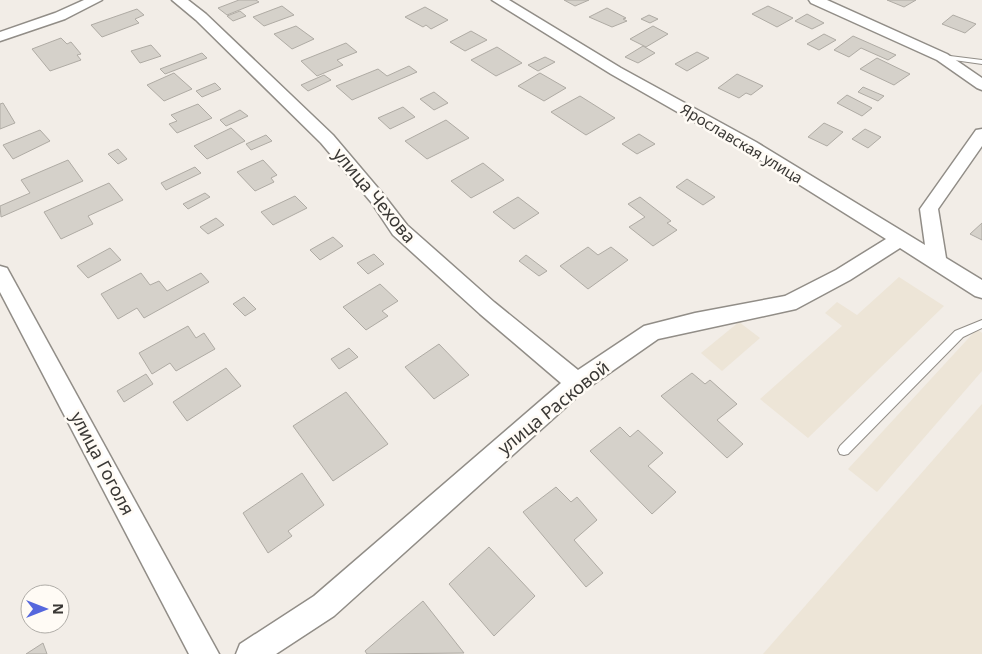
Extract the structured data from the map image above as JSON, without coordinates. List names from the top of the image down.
{
  "streets": {
    "street": [
      "Ярославская улица",
      "улица Чехова",
      "улица Расковой",
      "улица Гоголя"
    ]
  },
  "crossings": [
    ["Ярославская улица", "улица Расковой"],
    ["улица Чехова", "улица Расковой"]
  ],
  "north": "right"
}
